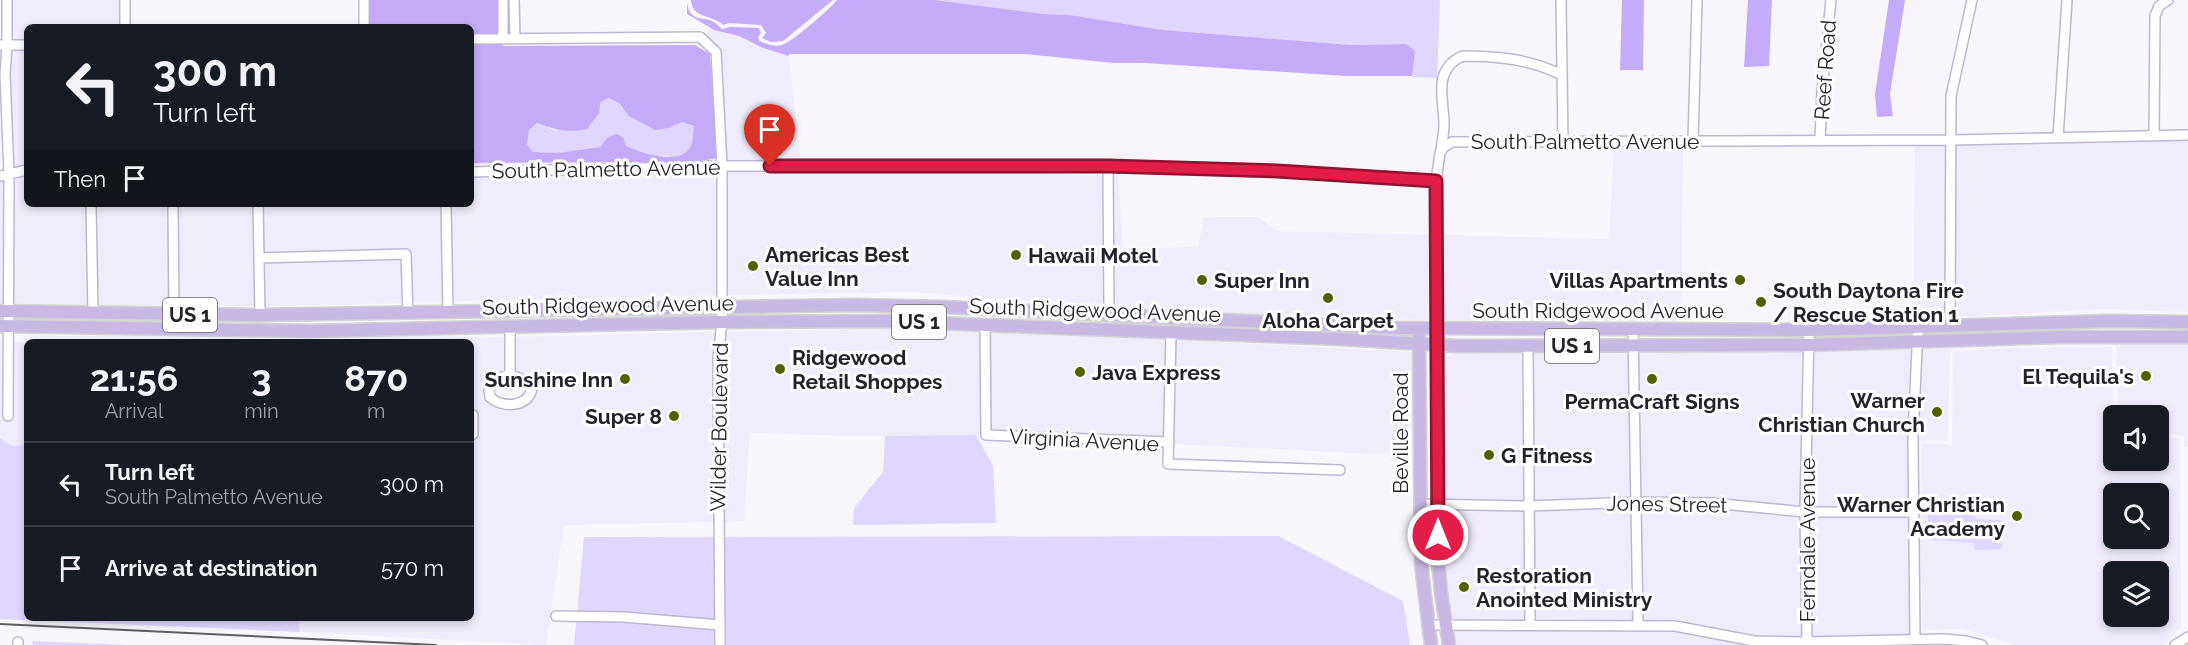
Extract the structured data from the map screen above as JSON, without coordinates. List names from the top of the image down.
{
  "streets": {
    "main road": ["South Ridgewood Avenue", "US 1", "Beville Road"],
    "street": [
      "Reef Road",
      "South Palmetto Avenue",
      "Wilder Boulevard",
      "Virginia Avenue",
      "Jones Street",
      "Ferndale Avenue"
    ]
  },
  "crossings": [
    ["Reef Road", "South Palmetto Avenue"],
    ["South Palmetto Avenue", "Wilder Boulevard"],
    ["South Palmetto Avenue", "Beville Road"],
    ["South Ridgewood Avenue", "Wilder Boulevard"],
    ["South Ridgewood Avenue", "Beville Road"],
    ["South Ridgewood Avenue", "Virginia Avenue"],
    ["South Ridgewood Avenue", "Ferndale Avenue"],
    ["Beville Road", "Jones Street"],
    ["Jones Street", "Ferndale Avenue"]
  ],
  "places": [
    "Hawaii Motel",
    "Americas Best Value Inn",
    "Super Inn",
    "Villas Apartments",
    "Aloha Carpet",
    "South Daytona Fire / Rescue Station 1",
    "Ridgewood Retail Shoppes",
    "Java Express",
    "El Tequila's",
    "Sunshine Inn",
    "PermaCraft Signs",
    "Warner Christian Church",
    "Super 8",
    "G Fitness",
    "Warner Christian Academy",
    "Restoration Anointed Ministry"
  ],
  "page": {
    "turn": ["300 m", "Turn left"],
    "then": "Then",
    "eta": [
      "21:56",
      "Arrival",
      "3",
      "min",
      "870",
      "m"
    ],
    "list": [
      {
        "name": "Turn left",
        "note": "South Palmetto Avenue",
        "value": "300 m"
      },
      {
        "name": "Arrive at destination",
        "value": "570 m"
      }
    ]
  }
}
